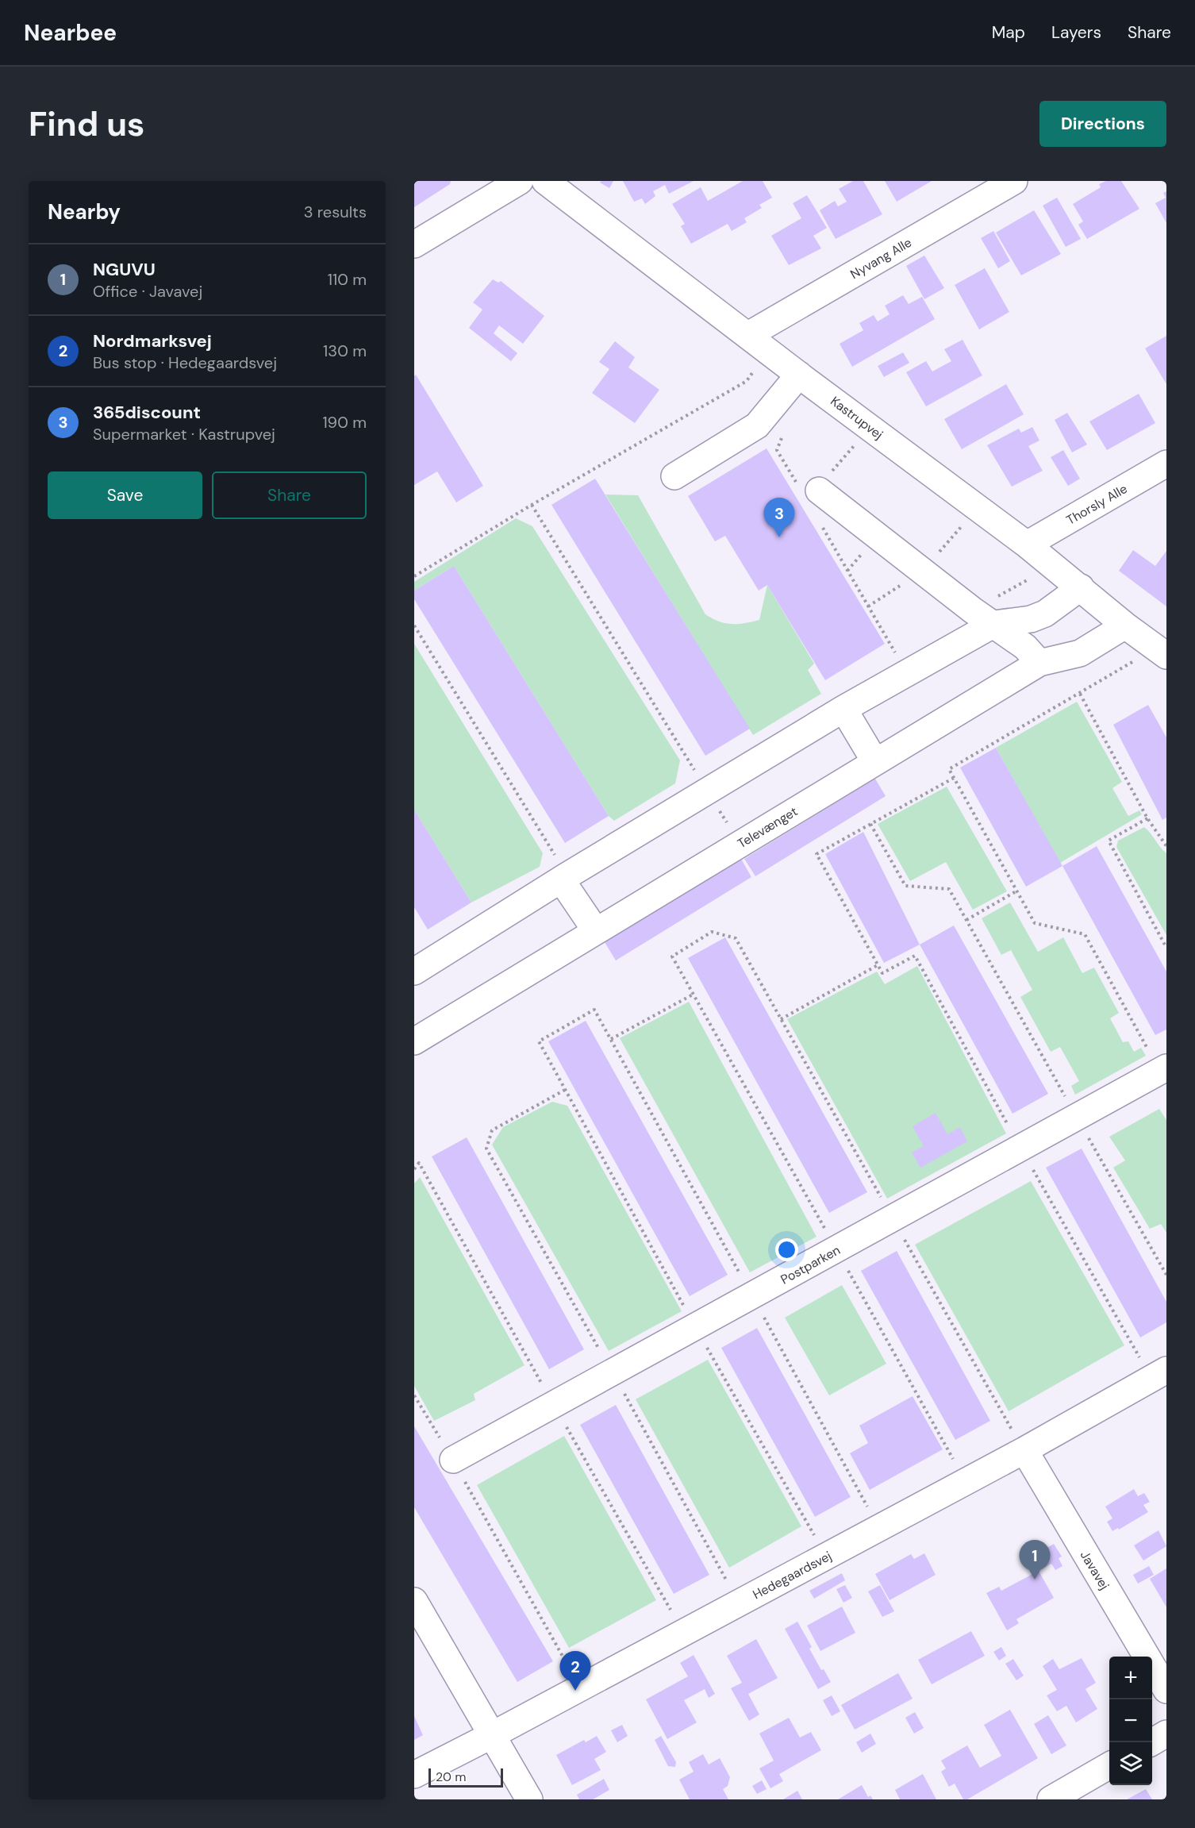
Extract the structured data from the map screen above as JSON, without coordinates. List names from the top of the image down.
{
  "streets": {
    "street": [
      "Nyvang Alle",
      "Kastrupvej",
      "Thorsly Alle",
      "Televænget",
      "Postparken",
      "Javavej",
      "Hedegaardsvej"
    ]
  },
  "crossings": [
    ["Nyvang Alle", "Kastrupvej"],
    ["Kastrupvej", "Thorsly Alle"],
    ["Kastrupvej", "Televænget"],
    ["Javavej", "Hedegaardsvej"]
  ],
  "scale_bar": "20 m",
  "page": {
    "header": "Nearbee",
    "nav": ["Map", "Layers", "Share"],
    "buttons": [
      "Directions",
      ["Save", "Share"]
    ],
    "title": "Find us",
    "heading": ["Nearby", "3 results"],
    "list": [
      {
        "mark": "1",
        "name": "NGUVU",
        "note": "Office · Javavej",
        "value": "110 m"
      },
      {
        "mark": "2",
        "name": "Nordmarksvej",
        "note": "Bus stop · Hedegaardsvej",
        "value": "130 m"
      },
      {
        "mark": "3",
        "name": "365discount",
        "note": "Supermarket · Kastrupvej",
        "value": "190 m"
      }
    ],
    "pins": ["3", "1", "2"],
    "map_buttons": ["+", "−"],
    "scale": "20 m"
  }
}
